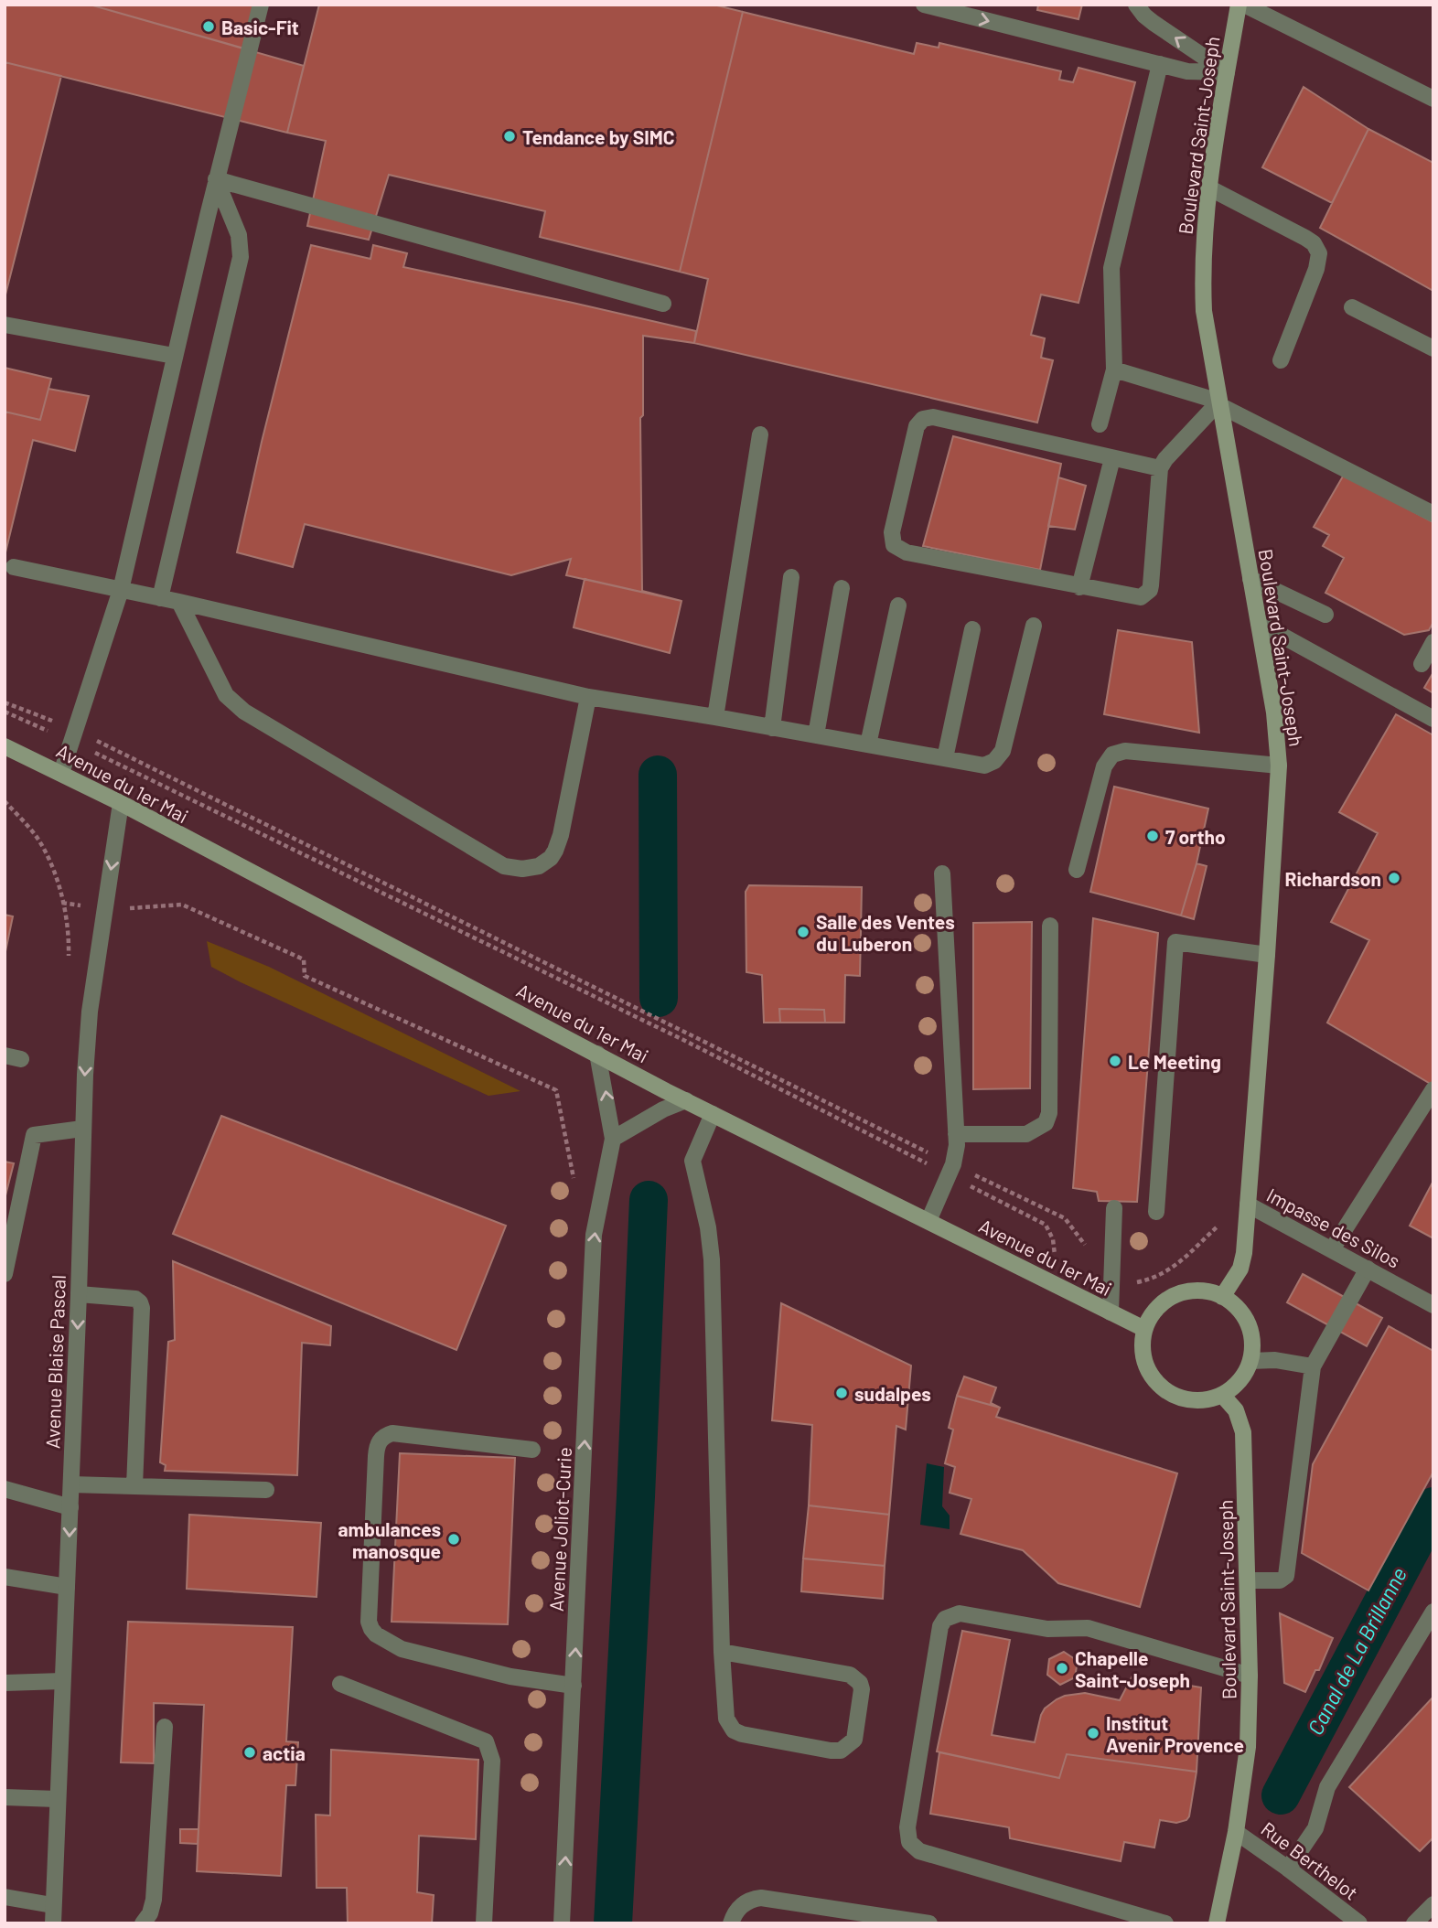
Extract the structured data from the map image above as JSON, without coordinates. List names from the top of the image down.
{
  "streets": {
    "street": [
      "Boulevard Saint-Joseph",
      "Avenue du 1er Mai",
      "Impasse des Silos",
      "Avenue Blaise Pascal",
      "Avenue Joliot-Curie",
      "Rue Berthelot"
    ]
  },
  "crossings": [
    ["Boulevard Saint-Joseph", "Avenue du 1er Mai"],
    ["Boulevard Saint-Joseph", "Impasse des Silos"],
    ["Boulevard Saint-Joseph", "Rue Berthelot"],
    ["Avenue du 1er Mai", "Avenue Blaise Pascal"],
    ["Avenue du 1er Mai", "Avenue Joliot-Curie"]
  ],
  "one_way": ["Avenue Blaise Pascal"],
  "water": ["Canal de La Brillanne"],
  "places": [
    "Basic-Fit",
    "Tendance by SIMC",
    "7 ortho",
    "Richardson",
    "Salle des Ventes du Luberon",
    "Le Meeting",
    "sudalpes",
    "ambulances manosque",
    "Chapelle Saint-Joseph",
    "Institut Avenir Provence",
    "actia"
  ]
}
